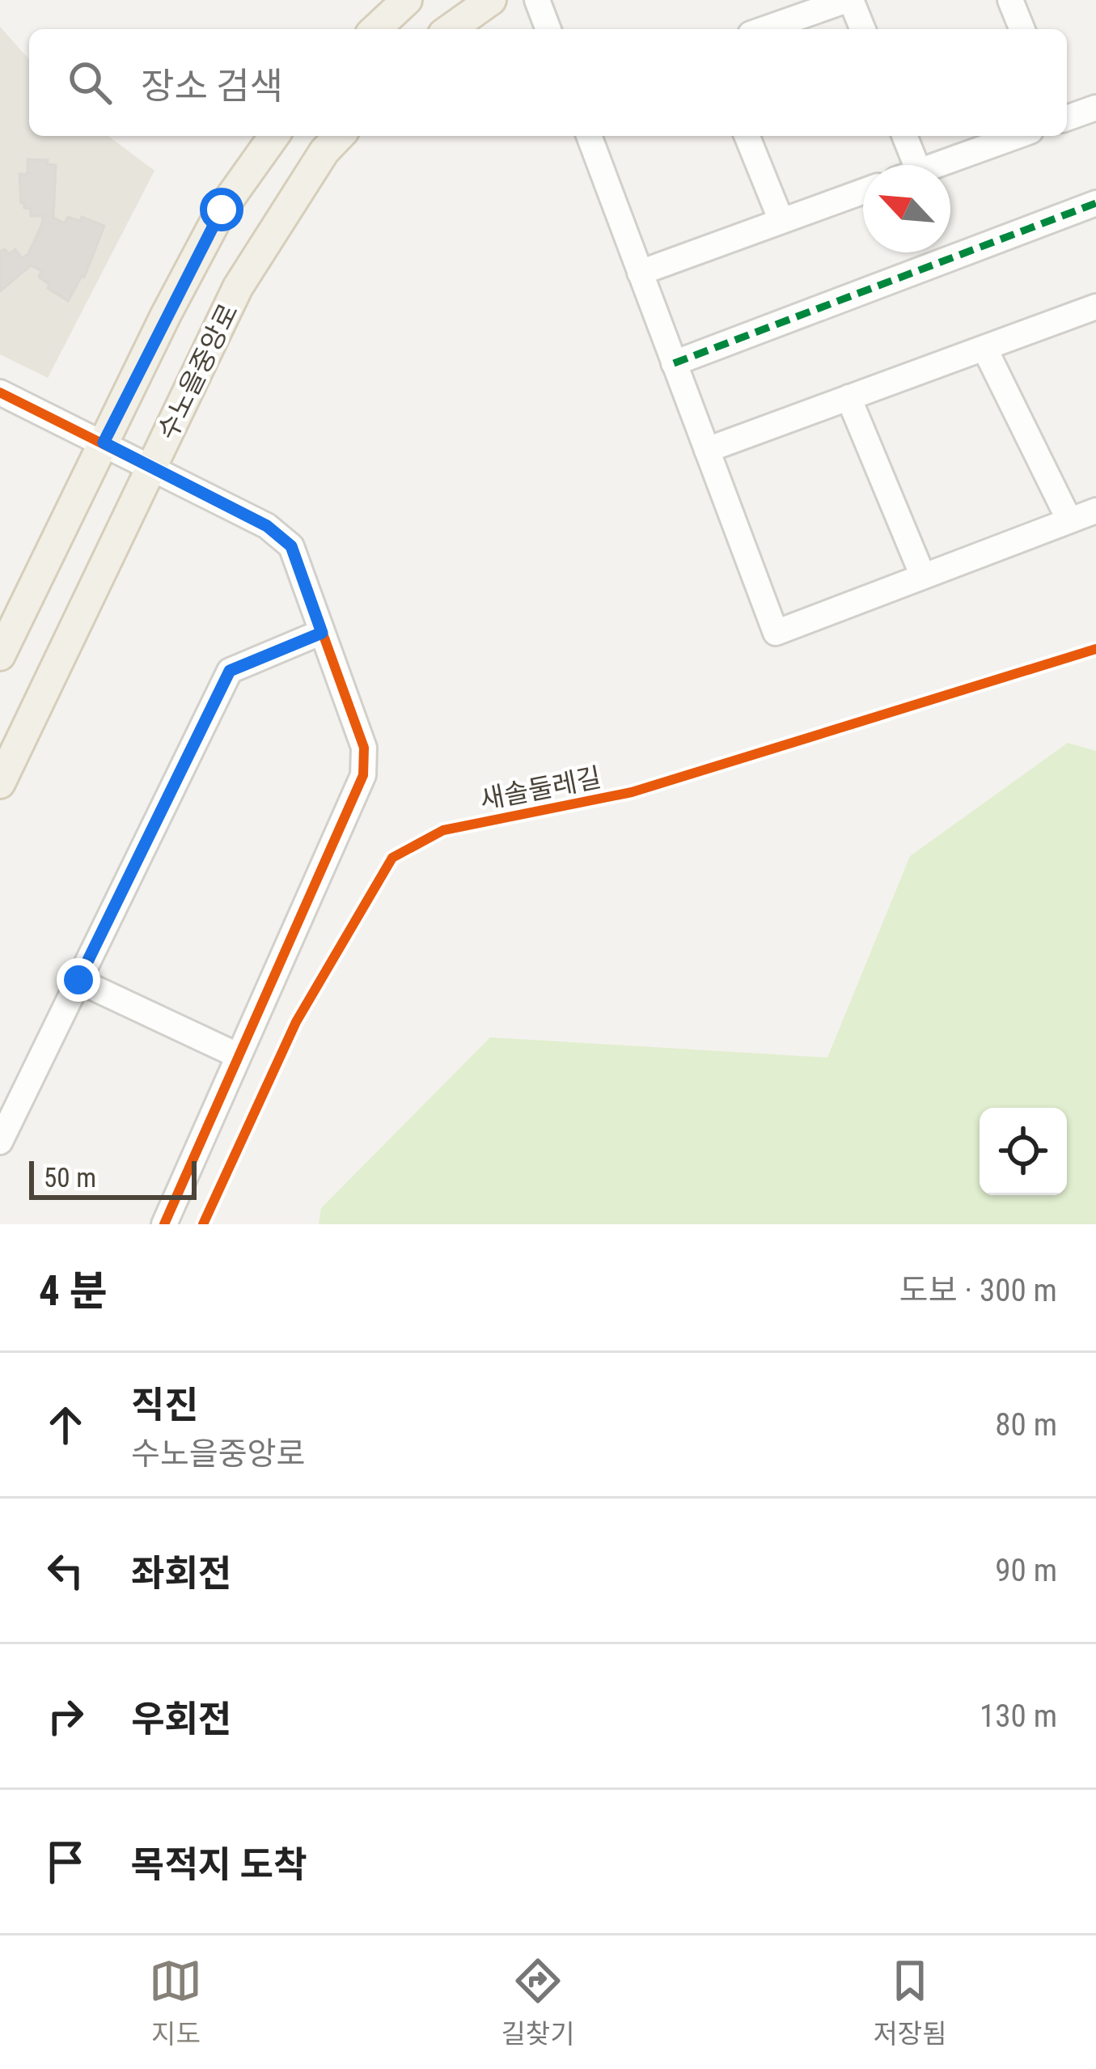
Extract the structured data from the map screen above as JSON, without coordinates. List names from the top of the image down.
{
  "streets": {
    "main road": ["수노을중앙로"],
    "cycle path": ["새솔둘레길"]
  },
  "scale_bar": "50 m",
  "north": "top left",
  "page": {
    "search": "장소 검색",
    "scale": "50 m",
    "heading": ["4 분", "도보 · 300 m"],
    "list": [
      ["직진", "수노을중앙로", "80 m"],
      ["좌회전", "90 m"],
      ["우회전", "130 m"],
      "목적지 도착"
    ],
    "nav": ["지도", "길찾기", "저장됨"]
  }
}
